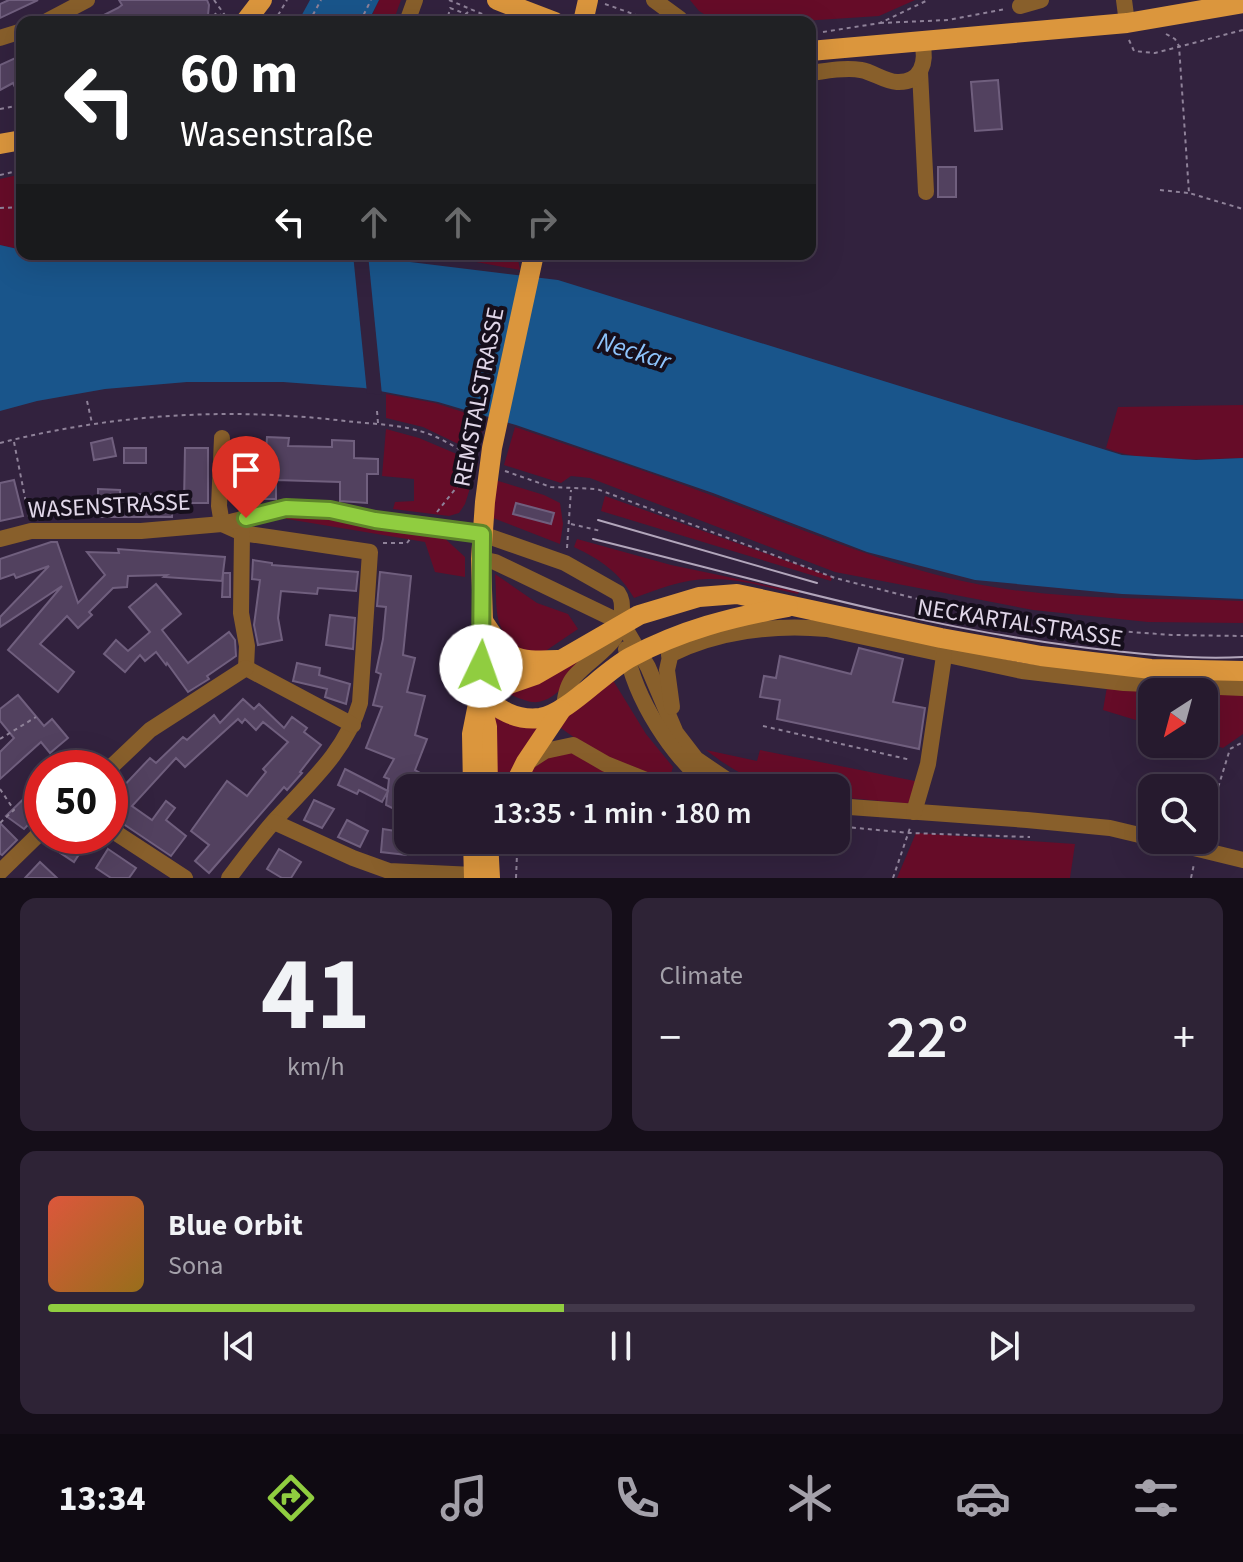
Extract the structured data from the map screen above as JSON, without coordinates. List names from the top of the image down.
{
  "streets": {
    "main road": ["REMSTALSTRASSE", "NECKARTALSTRASSE"],
    "street": ["WASENSTRASSE"]
  },
  "crossings": [
    ["REMSTALSTRASSE", "WASENSTRASSE"],
    ["REMSTALSTRASSE", "NECKARTALSTRASSE"],
    ["WASENSTRASSE", "NECKARTALSTRASSE"]
  ],
  "water": ["Neckar"],
  "north": "bottom left",
  "page": {
    "turn": ["60 m", "Wasenstraße"],
    "limit": "50",
    "trip": "13:35 · 1 min · 180 m",
    "tile": [
      ["41", "km/h"],
      "Climate"
    ],
    "heat": ["−", "22°", "+"],
    "song": ["Blue Orbit", "Sona"],
    "tabs": "13:34"
  }
}
